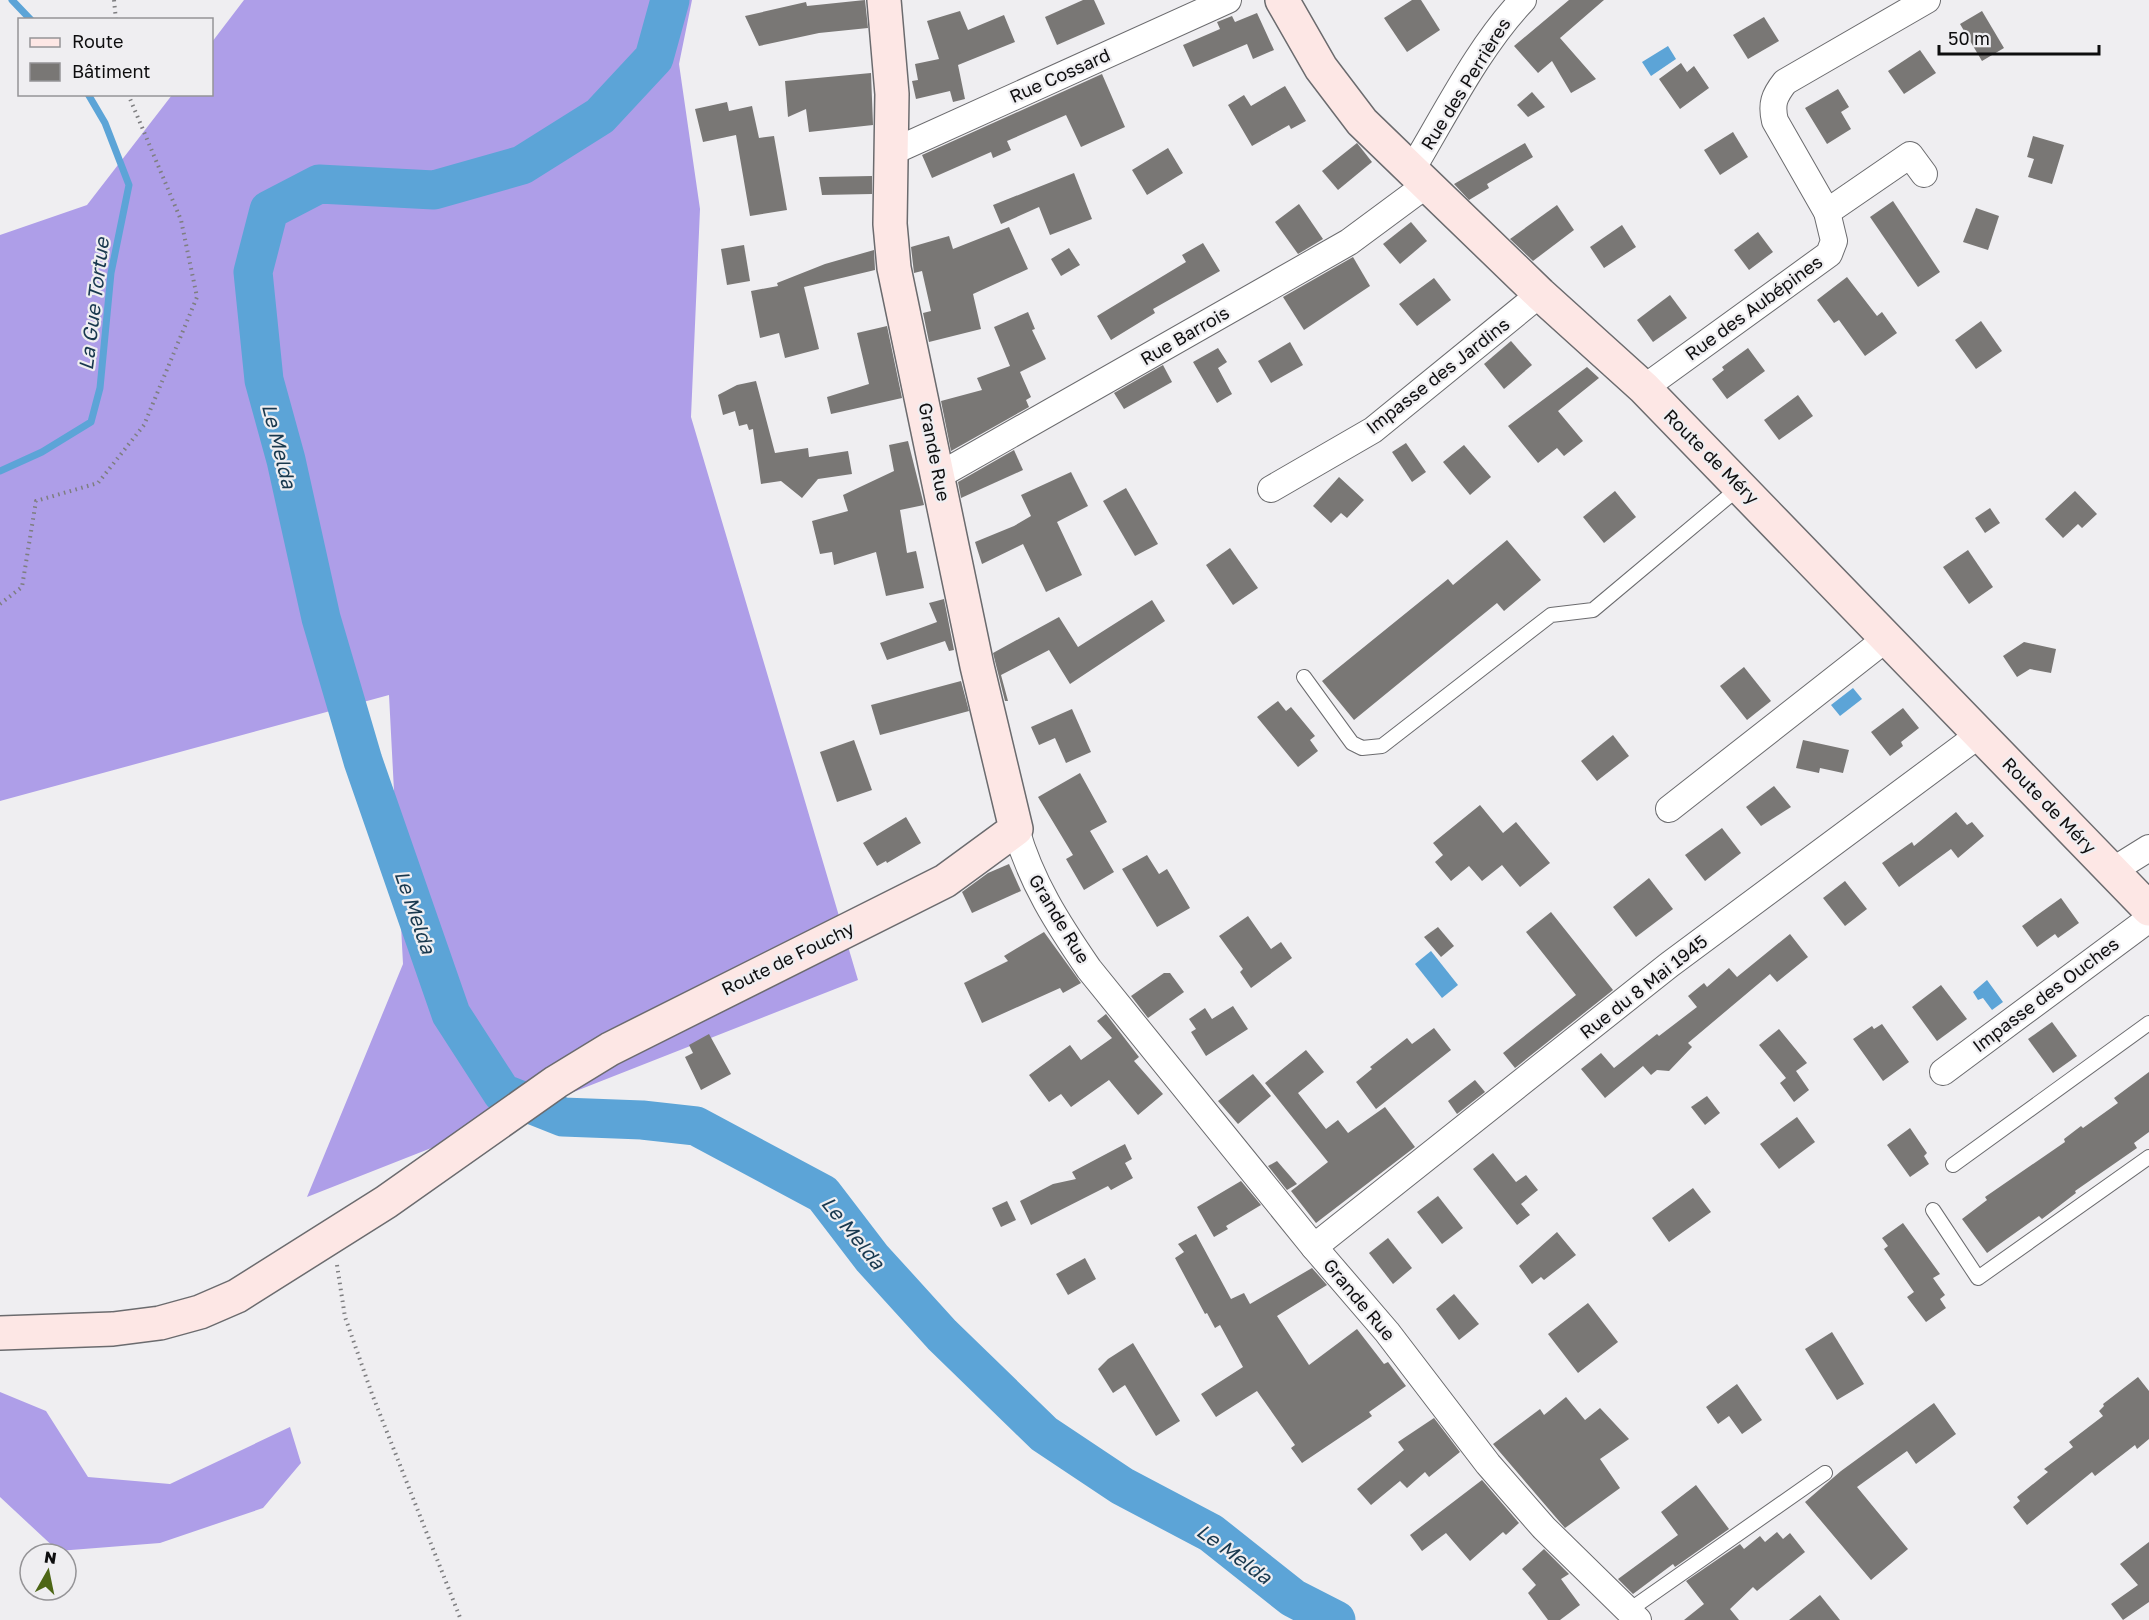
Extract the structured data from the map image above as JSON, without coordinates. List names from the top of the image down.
{
  "streets": {
    "street": [
      "Rue Cossard",
      "Rue des Perrières",
      "Rue des Aubépines",
      "Rue Barrois",
      "Impasse des Jardins",
      "Grande Rue",
      "Route de Méry",
      "Route de Fouchy",
      "Rue du 8 Mai 1945",
      "Impasse des Ouches"
    ]
  },
  "crossings": [
    ["Rue Cossard", "Grande Rue"],
    ["Rue des Perrières", "Rue Barrois"],
    ["Rue des Perrières", "Route de Méry"],
    ["Rue des Aubépines", "Route de Méry"],
    ["Rue Barrois", "Grande Rue"],
    ["Rue Barrois", "Route de Méry"],
    ["Impasse des Jardins", "Route de Méry"],
    ["Grande Rue", "Route de Fouchy"],
    ["Grande Rue", "Rue du 8 Mai 1945"],
    ["Route de Méry", "Rue du 8 Mai 1945"]
  ],
  "water": ["La Gue Tortue", "Le Melda"],
  "legend": ["Route", "Bâtiment"],
  "scale_bar": "50 m",
  "north": "top"
}
